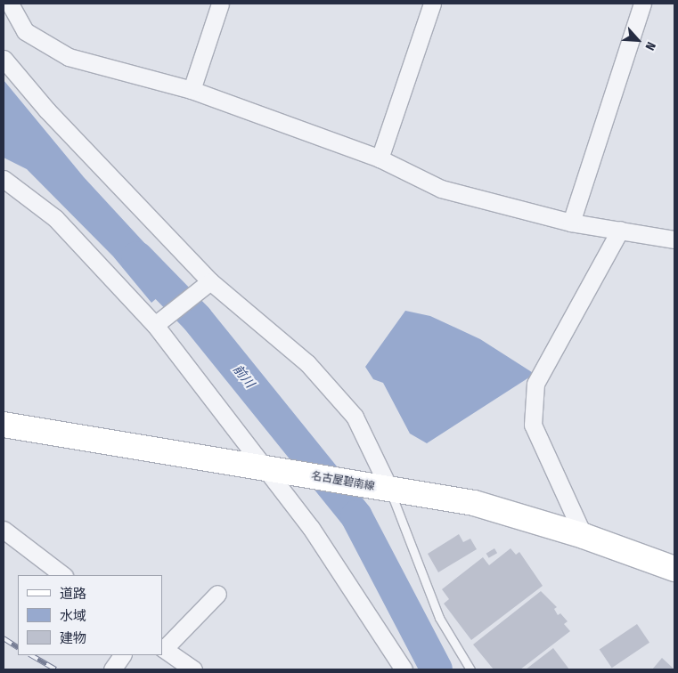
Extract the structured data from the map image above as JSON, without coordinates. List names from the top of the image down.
{
  "streets": {
    "main road": ["名古屋碧南線"]
  },
  "water": ["前川"],
  "legend": ["道路", "水域", "建物"],
  "north": "bottom right"
}
